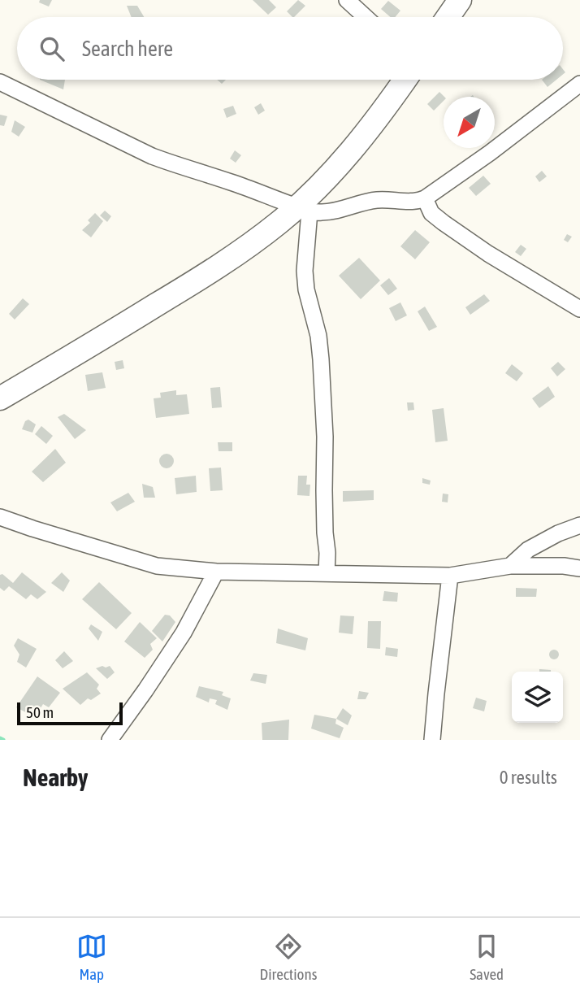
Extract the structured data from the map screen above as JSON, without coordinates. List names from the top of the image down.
{
  "scale_bar": "50 m",
  "north": "bottom left",
  "page": {
    "search": "Search here",
    "scale": "50 m",
    "heading": ["Nearby", "0 results"],
    "nav": ["Map", "Directions", "Saved"]
  }
}
